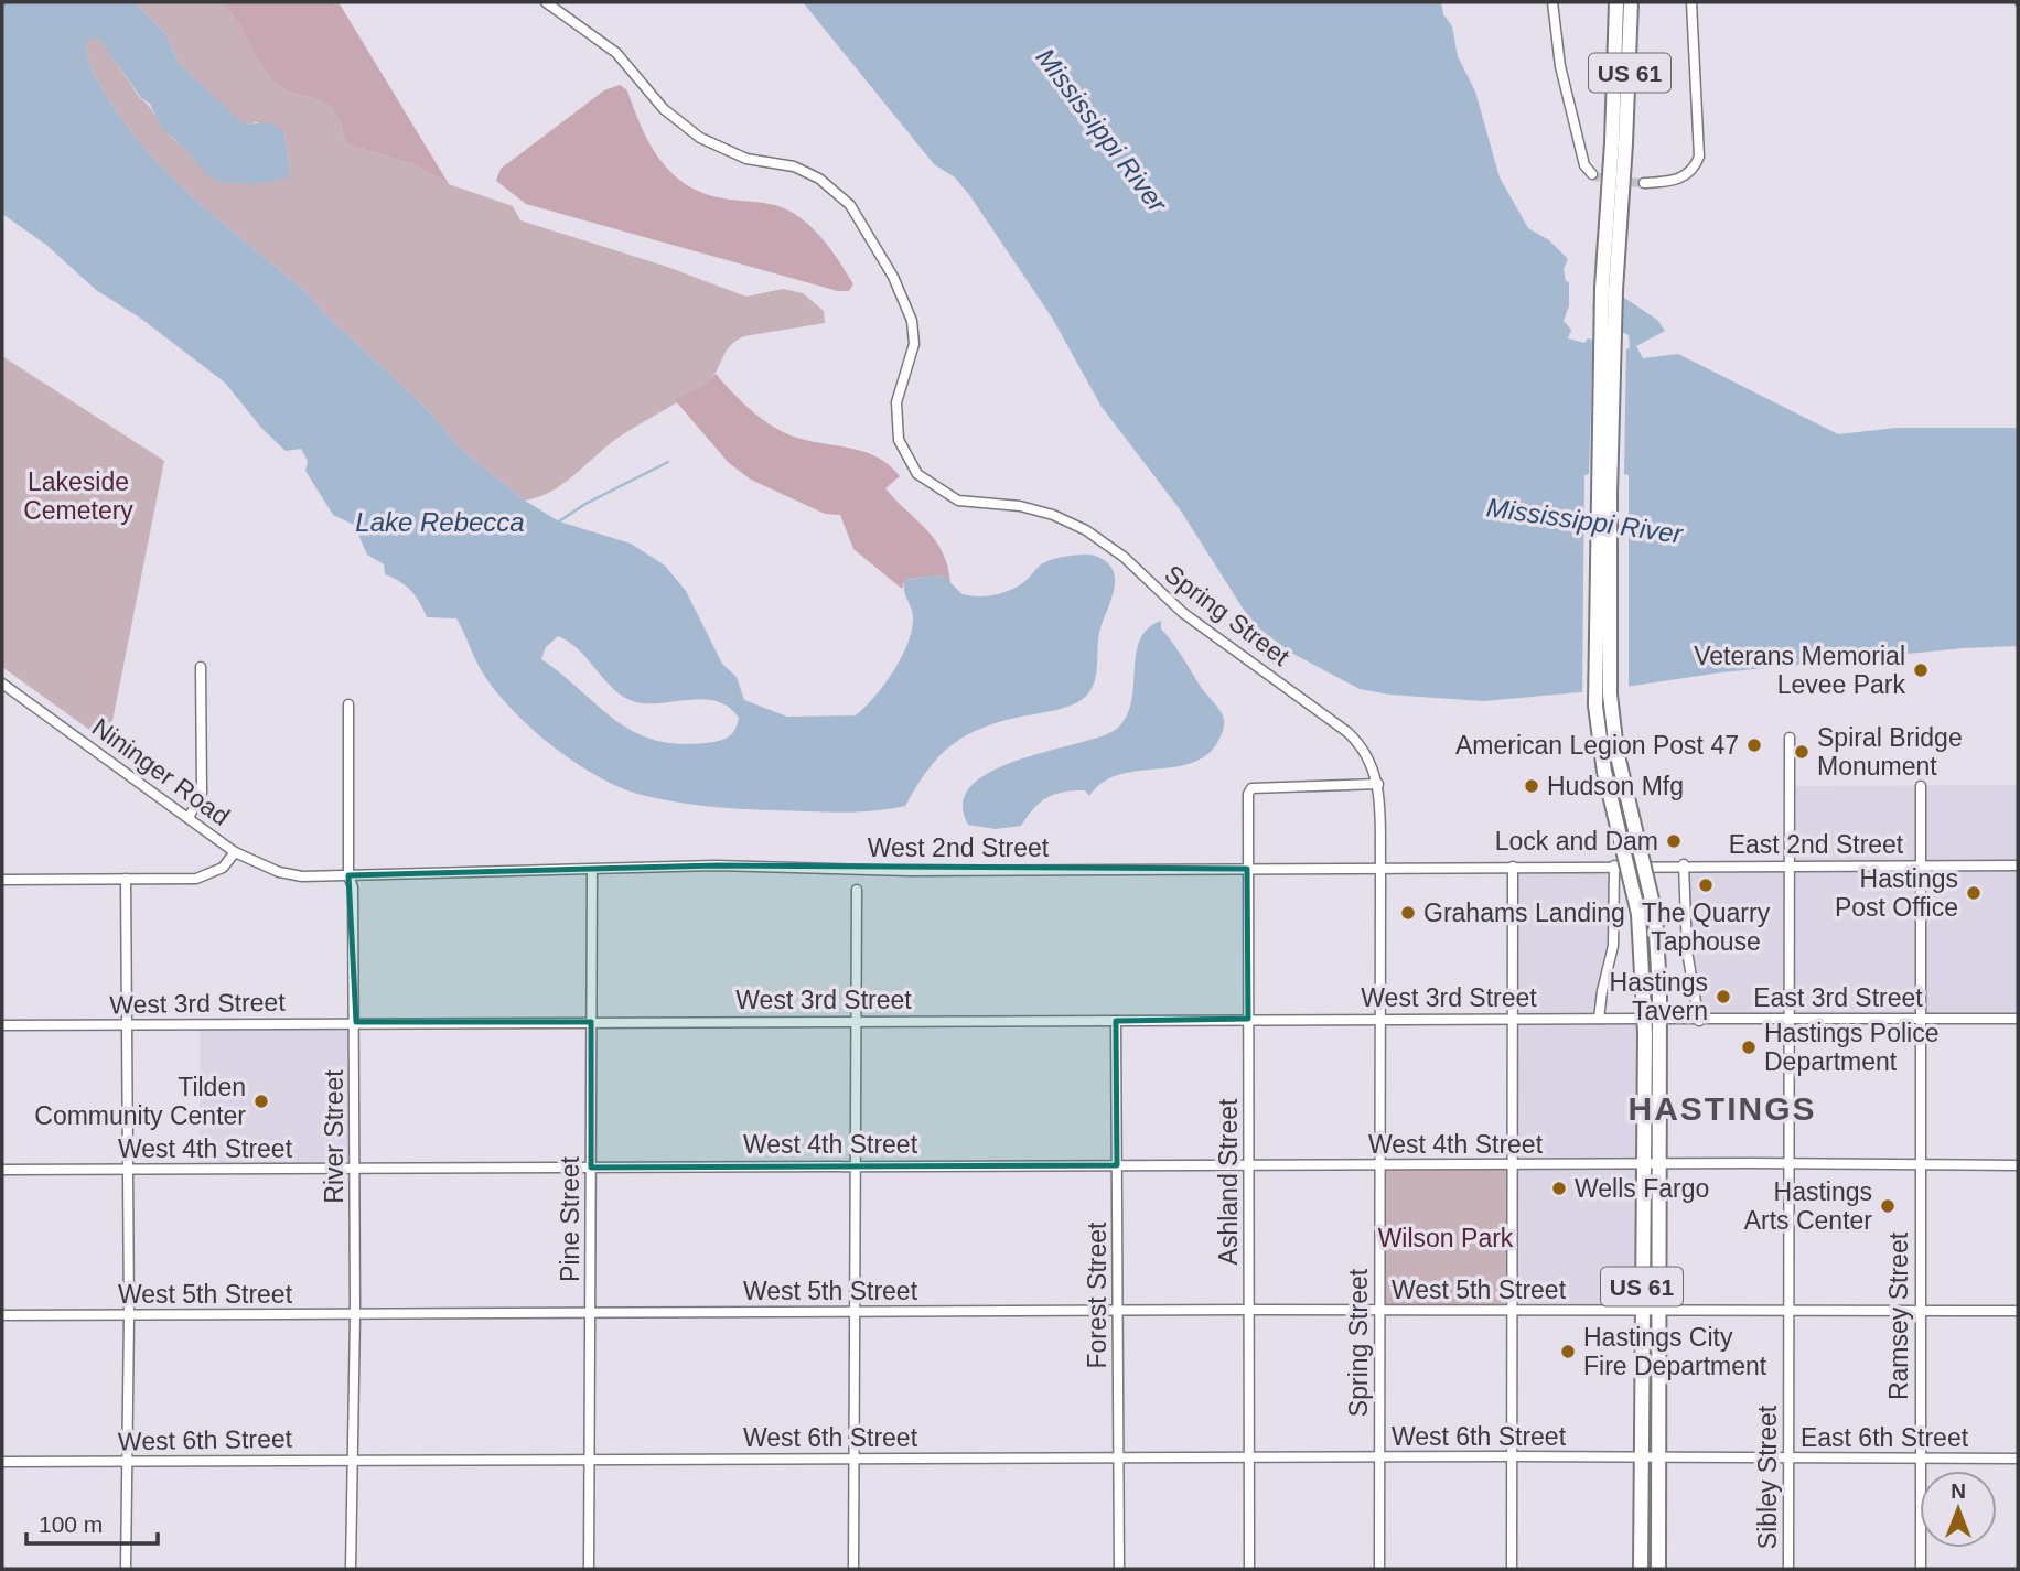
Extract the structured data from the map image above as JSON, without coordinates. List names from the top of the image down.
{
  "streets": {
    "highway": ["US 61"],
    "street": [
      "Spring Street",
      "Nininger Road",
      "East 2nd Street",
      "West 2nd Street",
      "West 3rd Street",
      "East 3rd Street",
      "River Street",
      "West 4th Street",
      "Ashland Street",
      "Pine Street",
      "West 5th Street",
      "Forest Street",
      "Ramsey Street",
      "West 6th Street",
      "East 6th Street",
      "Sibley Street"
    ]
  },
  "crossings": [
    ["US 61", "West 3rd Street"],
    ["US 61", "East 3rd Street"],
    ["US 61", "West 4th Street"],
    ["US 61", "West 5th Street"],
    ["US 61", "West 6th Street"],
    ["US 61", "East 6th Street"],
    ["Spring Street", "West 2nd Street"],
    ["Spring Street", "West 3rd Street"],
    ["Spring Street", "West 4th Street"],
    ["Spring Street", "Ashland Street"],
    ["Spring Street", "West 5th Street"],
    ["Spring Street", "West 6th Street"],
    ["Nininger Road", "West 2nd Street"],
    ["East 2nd Street", "West 2nd Street"],
    ["East 2nd Street", "Ramsey Street"],
    ["East 2nd Street", "Sibley Street"],
    ["West 2nd Street", "River Street"],
    ["West 2nd Street", "Ashland Street"],
    ["West 2nd Street", "Pine Street"],
    ["West 3rd Street", "East 3rd Street"],
    ["West 3rd Street", "River Street"],
    ["West 3rd Street", "Ashland Street"],
    ["West 3rd Street", "Pine Street"],
    ["West 3rd Street", "Forest Street"],
    ["East 3rd Street", "Ramsey Street"],
    ["East 3rd Street", "Sibley Street"],
    ["River Street", "West 4th Street"],
    ["River Street", "West 5th Street"],
    ["River Street", "West 6th Street"],
    ["West 4th Street", "Ashland Street"],
    ["West 4th Street", "Pine Street"],
    ["West 4th Street", "Forest Street"],
    ["West 4th Street", "Ramsey Street"],
    ["West 4th Street", "Sibley Street"],
    ["Ashland Street", "West 5th Street"],
    ["Ashland Street", "West 6th Street"],
    ["Pine Street", "West 5th Street"],
    ["Pine Street", "West 6th Street"],
    ["West 5th Street", "Forest Street"],
    ["West 5th Street", "Ramsey Street"],
    ["West 5th Street", "Sibley Street"],
    ["Forest Street", "West 6th Street"],
    ["Ramsey Street", "East 6th Street"],
    ["West 6th Street", "East 6th Street"],
    ["East 6th Street", "Sibley Street"]
  ],
  "districts": ["HASTINGS"],
  "water": ["Mississippi River", "Lake Rebecca"],
  "parks": ["Lakeside Cemetery", "Wilson Park"],
  "places": [
    "Veterans Memorial Levee Park",
    "American Legion Post 47",
    "Spiral Bridge Monument",
    "Hudson Mfg",
    "Lock and Dam",
    "The Quarry Taphouse",
    "Hastings Post Office",
    "Grahams Landing",
    "Hastings Tavern",
    "Hastings Police Department",
    "Tilden Community Center",
    "Wells Fargo",
    "Hastings Arts Center",
    "Hastings City Fire Department"
  ],
  "scale_bar": "100 m",
  "north": "top"
}
